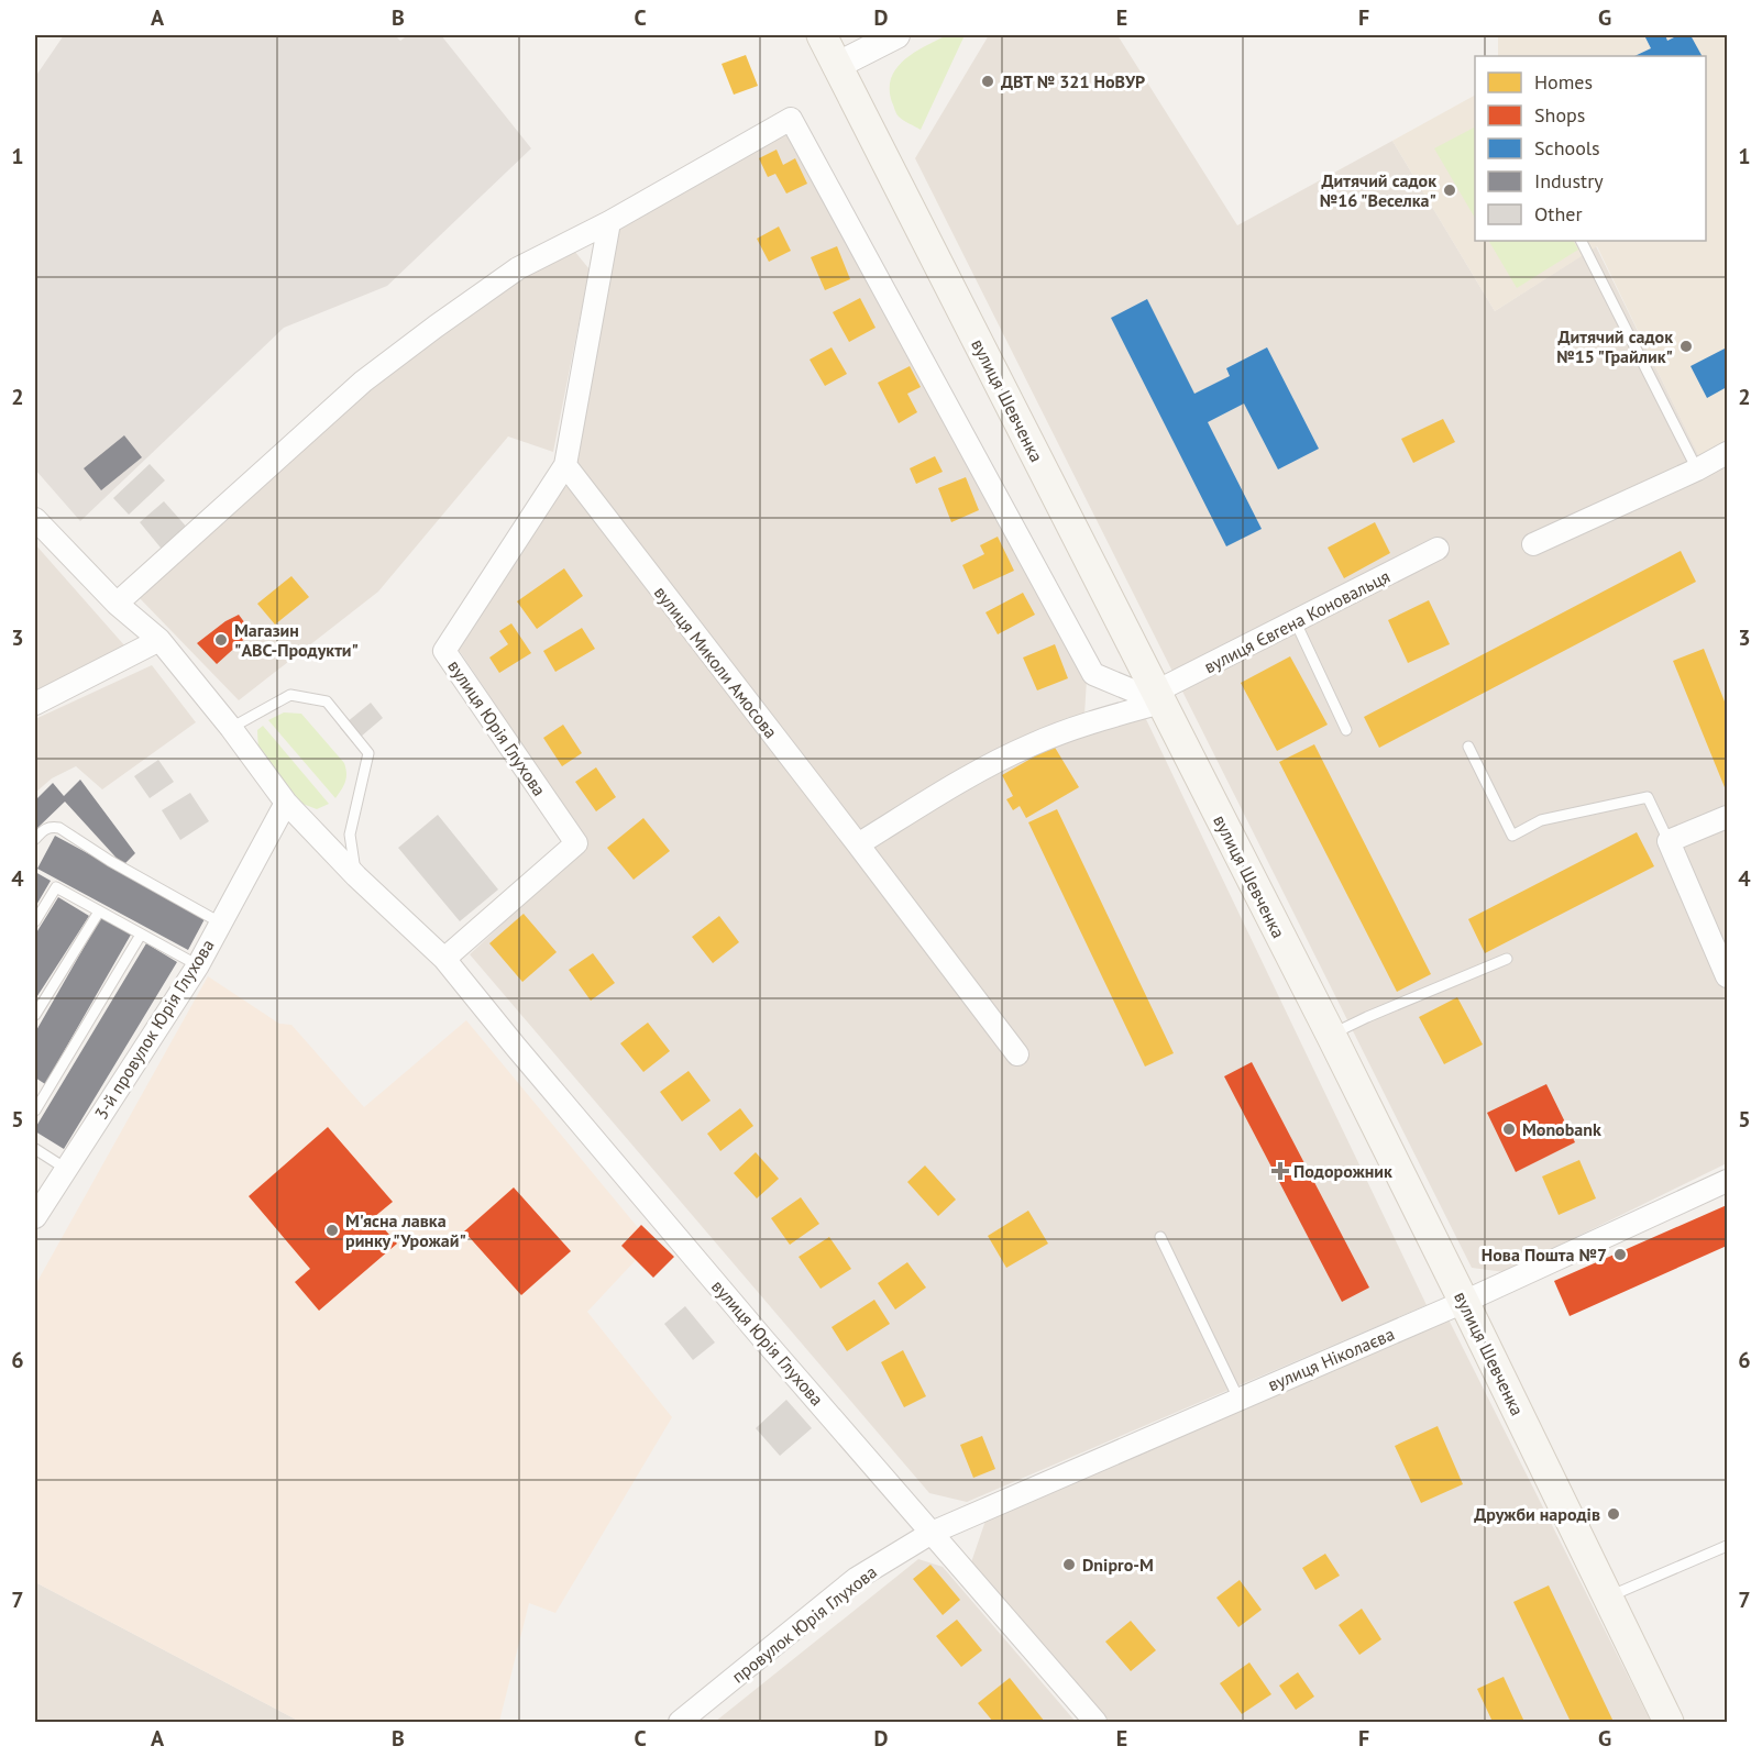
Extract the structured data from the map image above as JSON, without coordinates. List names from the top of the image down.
{
  "streets": {
    "main road": ["вулиця Шевченка"],
    "street": [
      "вулиця Євгена Коновальця",
      "вулиця Миколи Амосова",
      "вулиця Юрія Глухова",
      "3-й провулок Юрія Глухова",
      "вулиця Ніколаєва",
      "провулок Юрія Глухова"
    ]
  },
  "crossings": [
    ["вулиця Шевченка", "вулиця Євгена Коновальця"],
    ["вулиця Шевченка", "вулиця Ніколаєва"],
    ["вулиця Євгена Коновальця", "вулиця Миколи Амосова"],
    ["вулиця Миколи Амосова", "вулиця Юрія Глухова"],
    ["вулиця Юрія Глухова", "3-й провулок Юрія Глухова"],
    ["вулиця Юрія Глухова", "вулиця Ніколаєва"],
    ["вулиця Юрія Глухова", "провулок Юрія Глухова"],
    ["вулиця Ніколаєва", "провулок Юрія Глухова"]
  ],
  "places": {
    "other": [
      "ДВТ № 321 НоВУР",
      "Дитячий садок №16 \"Веселка\"",
      "Дитячий садок №15 \"Грайлик\"",
      "Магазин \"ABC-Продукти\"",
      "Monobank",
      "М'ясна лавка ринку \"Урожай\"",
      "Нова Пошта №7",
      "Дружби народів",
      "Dnipro-M"
    ],
    "health": ["Подорожник"]
  },
  "legend": [
    "Homes",
    "Shops",
    "Schools",
    "Industry",
    "Other"
  ],
  "grid": {
    "columns": [
      "A",
      "B",
      "C",
      "D",
      "E",
      "F",
      "G"
    ],
    "rows": [
      "1",
      "2",
      "3",
      "4",
      "5",
      "6",
      "7"
    ]
  }
}
